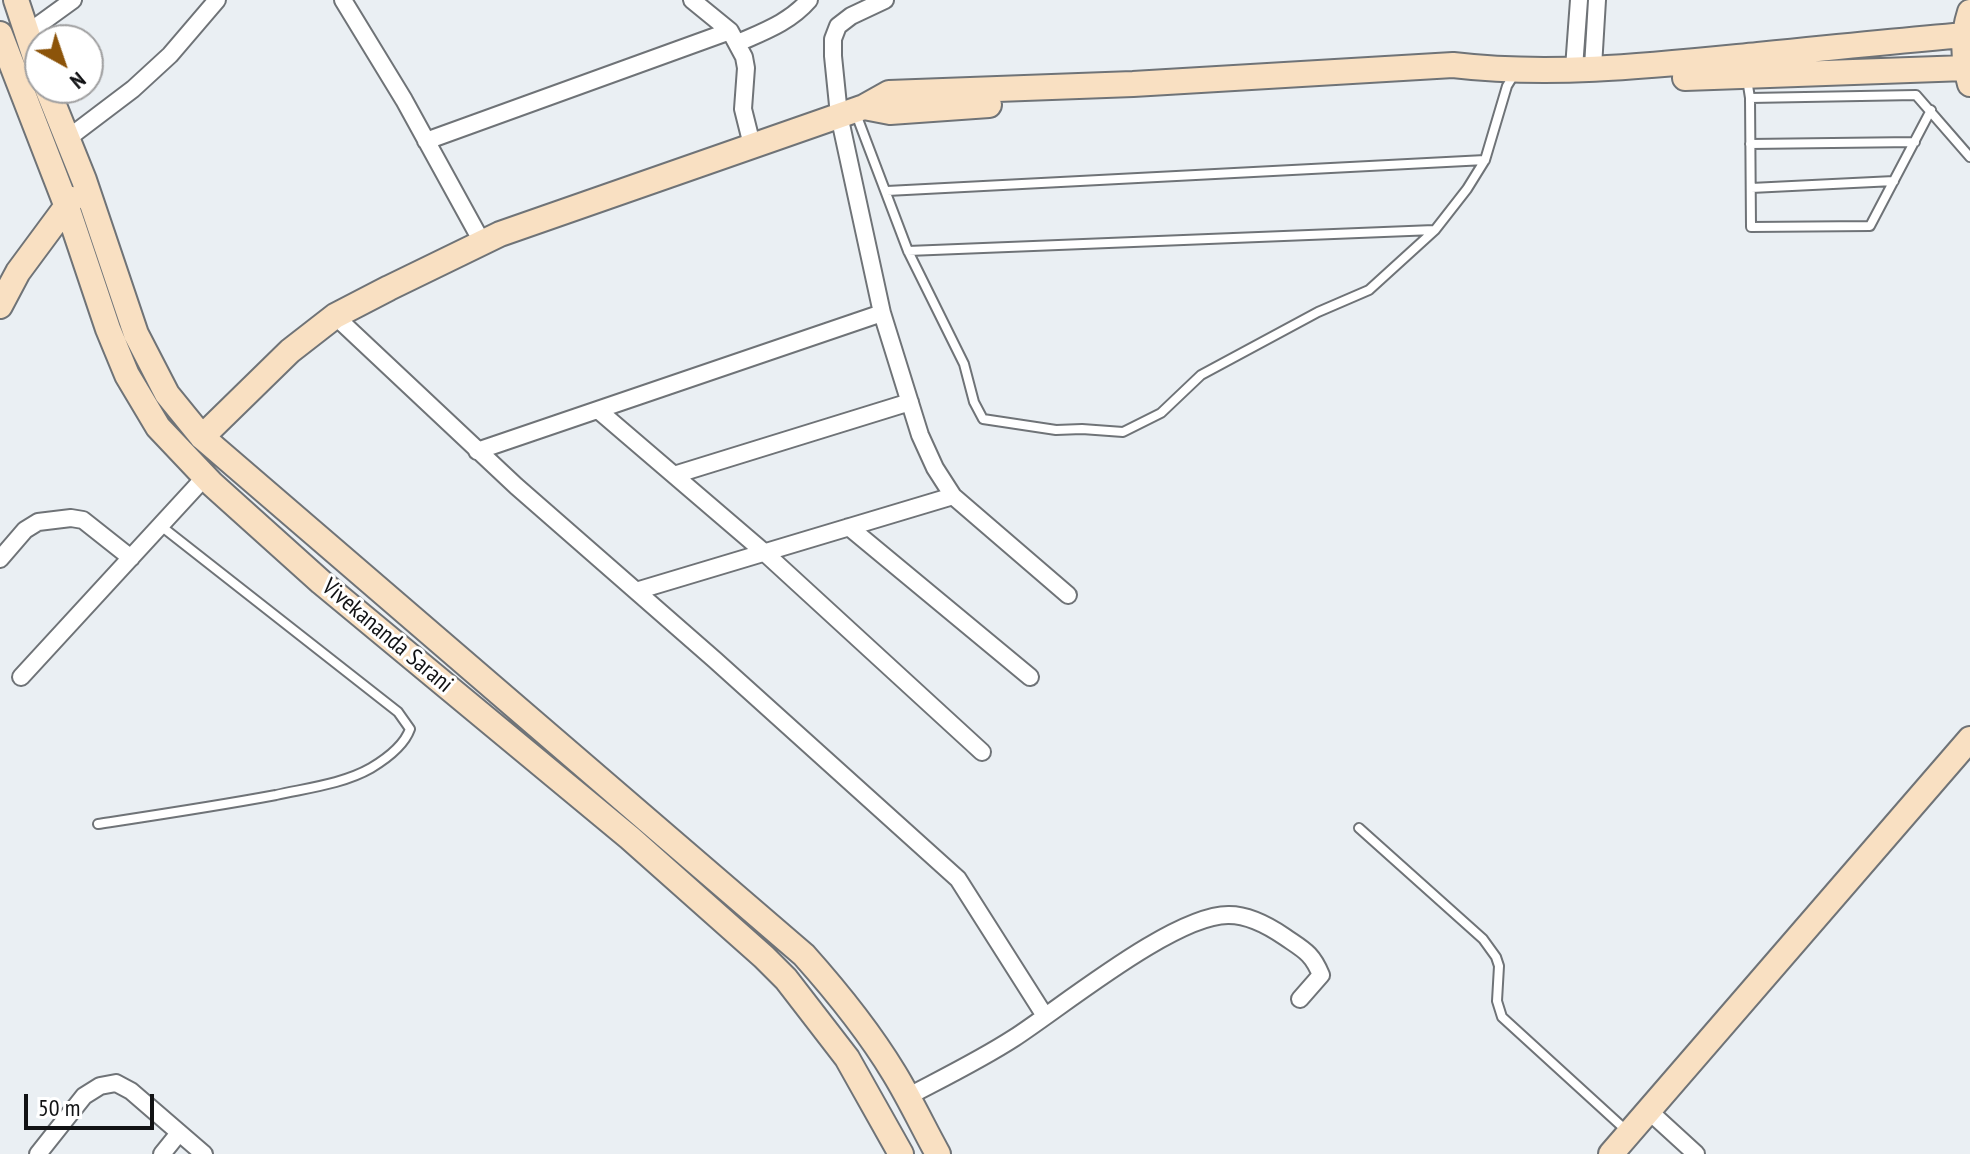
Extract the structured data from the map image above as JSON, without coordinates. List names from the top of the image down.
{
  "streets": {
    "street": ["Vivekananda Sarani"]
  },
  "scale_bar": "50 m",
  "north": "bottom right"
}
